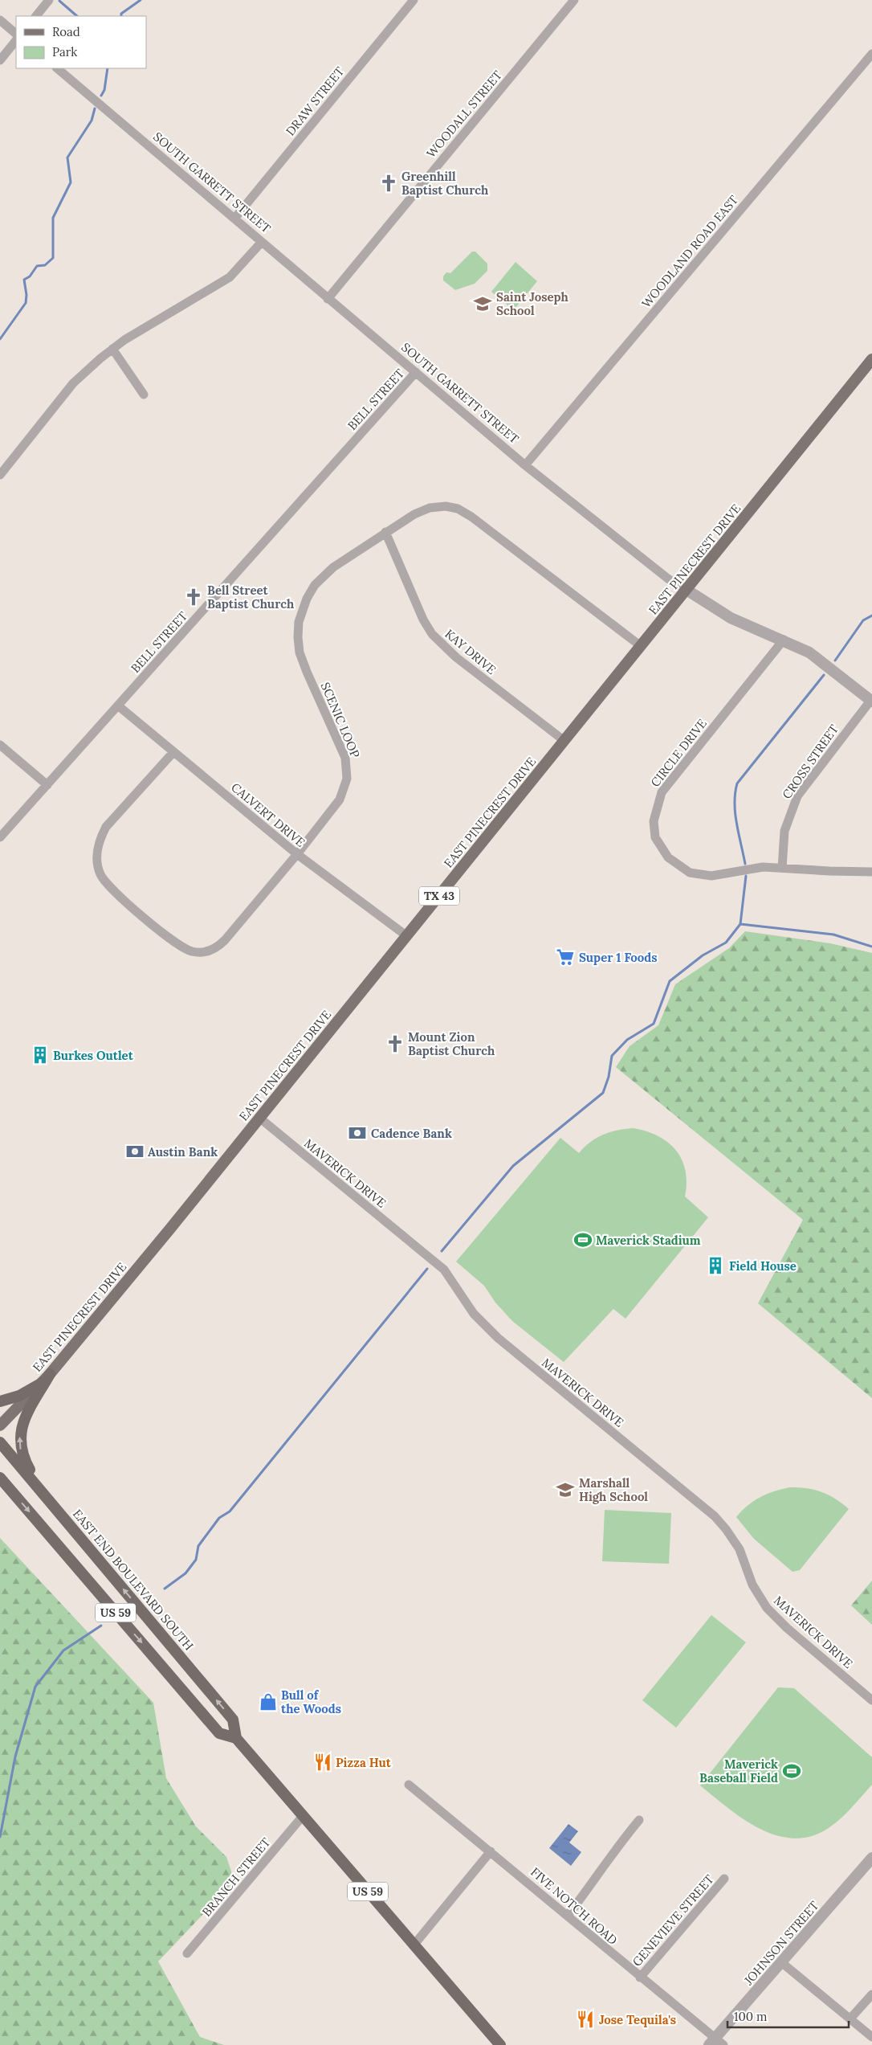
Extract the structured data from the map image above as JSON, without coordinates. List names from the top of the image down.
{
  "streets": {
    "highway": ["EAST END BOULEVARD SOUTH", "US 59"],
    "main road": ["EAST PINECREST DRIVE", "TX 43"],
    "street": [
      "DRAW STREET",
      "WOODALL STREET",
      "SOUTH GARRETT STREET",
      "WOODLAND ROAD EAST",
      "BELL STREET",
      "KAY DRIVE",
      "SCENIC LOOP",
      "CIRCLE DRIVE",
      "CROSS STREET",
      "CALVERT DRIVE",
      "MAVERICK DRIVE",
      "BRANCH STREET",
      "FIVE NOTCH ROAD",
      "GENEVIEVE STREET",
      "JOHNSON STREET"
    ]
  },
  "crossings": [
    ["DRAW STREET", "SOUTH GARRETT STREET"],
    ["WOODALL STREET", "SOUTH GARRETT STREET"],
    ["SOUTH GARRETT STREET", "WOODLAND ROAD EAST"],
    ["SOUTH GARRETT STREET", "BELL STREET"],
    ["SOUTH GARRETT STREET", "EAST PINECREST DRIVE"],
    ["SOUTH GARRETT STREET", "CIRCLE DRIVE"],
    ["SOUTH GARRETT STREET", "CROSS STREET"],
    ["BELL STREET", "CALVERT DRIVE"],
    ["EAST PINECREST DRIVE", "KAY DRIVE"],
    ["EAST PINECREST DRIVE", "SCENIC LOOP"],
    ["EAST PINECREST DRIVE", "CALVERT DRIVE"],
    ["EAST PINECREST DRIVE", "MAVERICK DRIVE"],
    ["KAY DRIVE", "SCENIC LOOP"],
    ["SCENIC LOOP", "CALVERT DRIVE"],
    ["CIRCLE DRIVE", "CROSS STREET"],
    ["EAST END BOULEVARD SOUTH", "BRANCH STREET"],
    ["FIVE NOTCH ROAD", "GENEVIEVE STREET"],
    ["FIVE NOTCH ROAD", "JOHNSON STREET"]
  ],
  "places": {
    "church": ["Greenhill Baptist Church", "Bell Street Baptist Church", "Mount Zion Baptist Church"],
    "school or university": ["Saint Joseph School", "Marshall High School"],
    "supermarket": ["Super 1 Foods"],
    "building": ["Burkes Outlet", "Field House"],
    "bank": ["Cadence Bank", "Austin Bank"],
    "sports": ["Maverick Stadium", "Maverick Baseball Field"],
    "shop": ["Bull of the Woods"],
    "restaurant": ["Pizza Hut", "Jose Tequila's"]
  },
  "legend": ["Road", "Park"],
  "scale_bar": "100 m"
}
